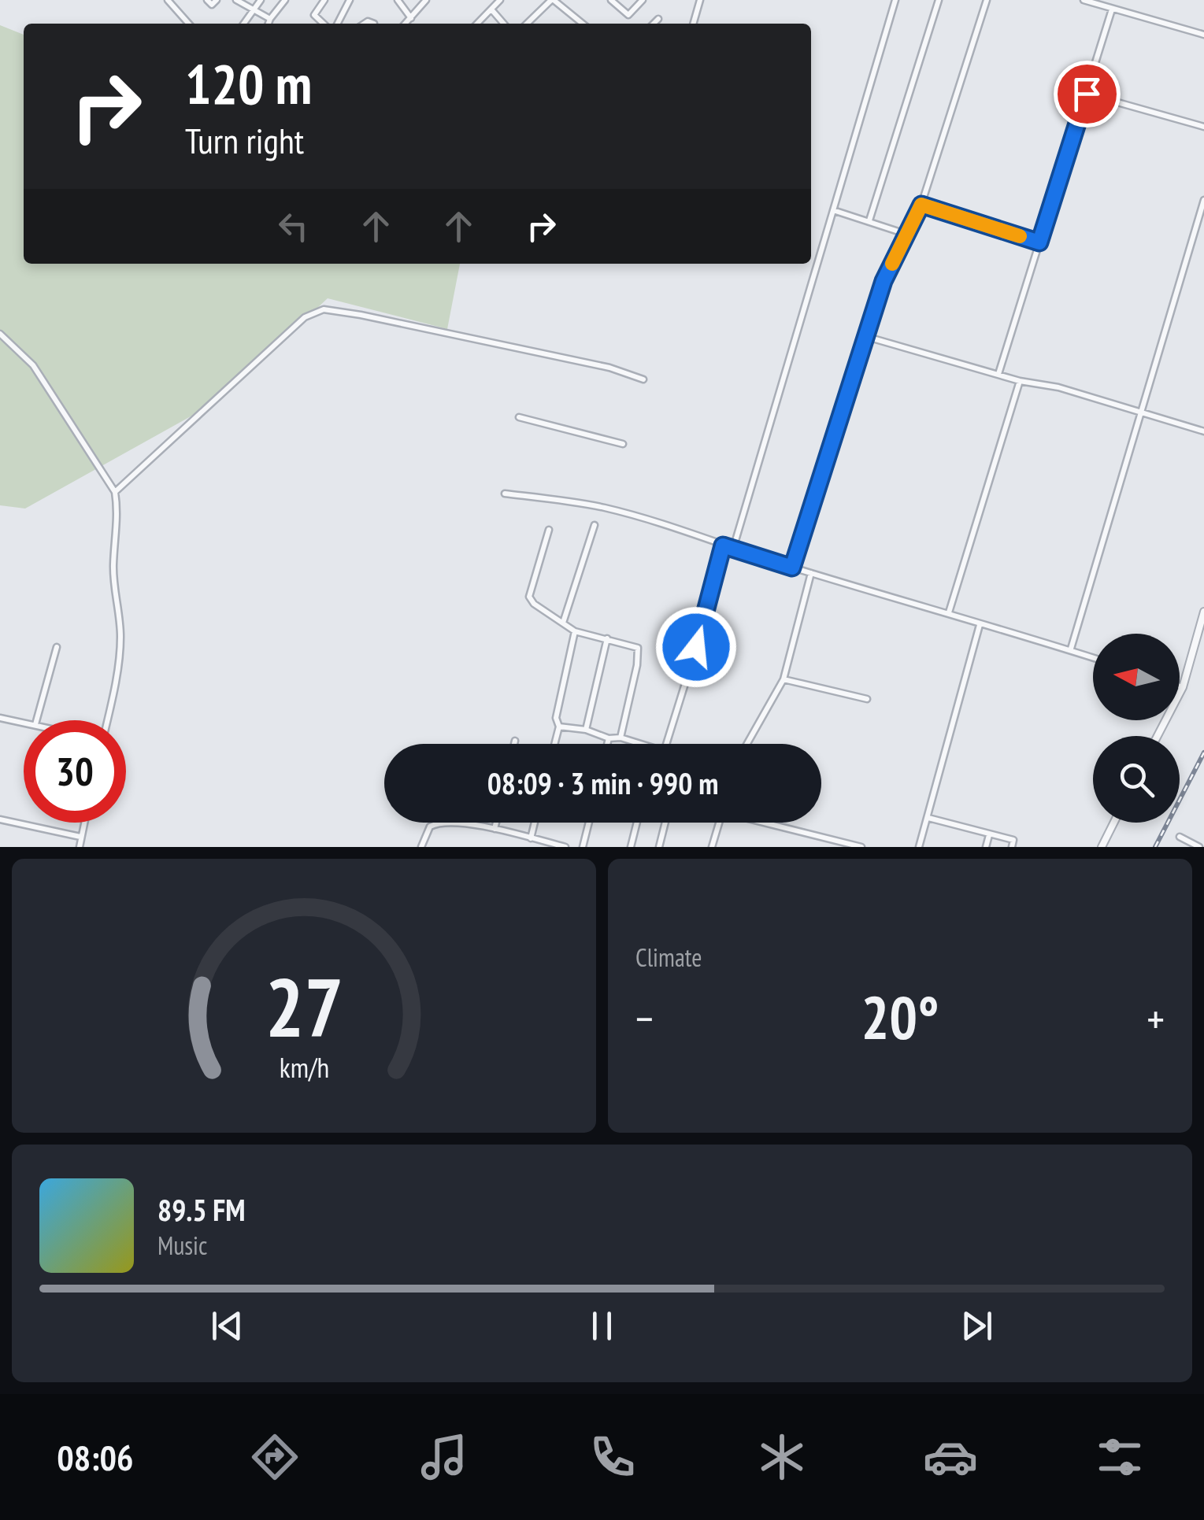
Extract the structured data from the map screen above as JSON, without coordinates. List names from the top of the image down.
{
  "north": "left",
  "page": {
    "turn": ["120 m", "Turn right"],
    "limit": "30",
    "trip": "08:09 · 3 min · 990 m",
    "tile": "Climate",
    "heat": ["−", "20°", "+"],
    "song": ["89.5 FM", "Music"],
    "tabs": "08:06",
    "gauge": ["27", "km/h"]
  }
}
